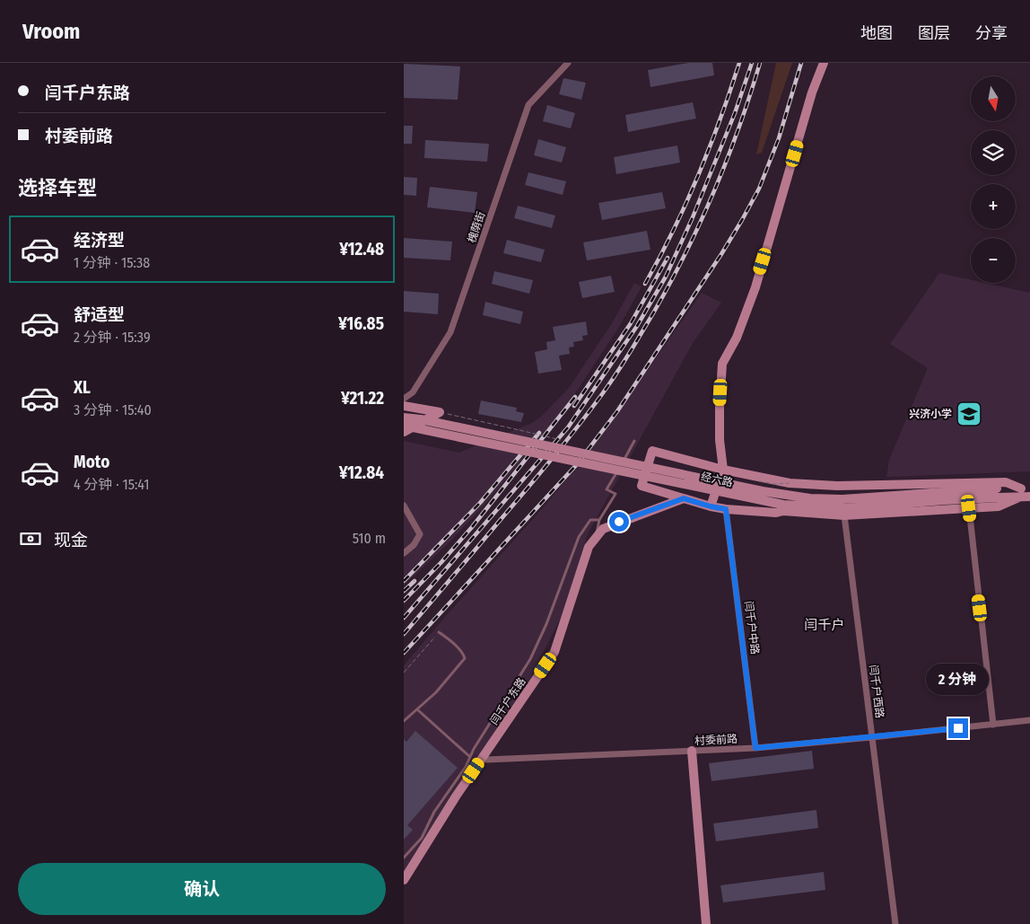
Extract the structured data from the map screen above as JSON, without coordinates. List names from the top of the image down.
{
  "streets": {
    "main road": ["经六路", "闫千户东路"],
    "street": [
      "槐荫街",
      "闫千户中路",
      "闫千户西路",
      "村委前路"
    ]
  },
  "crossings": [
    ["闫千户中路", "村委前路"],
    ["闫千户西路", "村委前路"],
    ["闫千户东路", "村委前路"]
  ],
  "districts": ["闫千户"],
  "places": {
    "school or university": ["兴济小学"]
  },
  "north": "bottom",
  "page": {
    "header": "Vroom",
    "nav": ["地图", "图层", "分享"],
    "banner": ["闫千户东路", "村委前路"],
    "map_buttons": ["+", "−"],
    "heading": "选择车型",
    "list": [
      {
        "name": "经济型",
        "note": "1 分钟 · 15:38",
        "value": "¥12.48"
      },
      {
        "name": "舒适型",
        "note": "2 分钟 · 15:39",
        "value": "¥16.85"
      },
      {
        "name": "XL",
        "note": "3 分钟 · 15:40",
        "value": "¥21.22"
      },
      {
        "name": "Moto",
        "note": "4 分钟 · 15:41",
        "value": "¥12.84"
      }
    ],
    "pay": ["现金", "510 m"],
    "bubble": "2 分钟",
    "buttons": "确认"
  }
}
